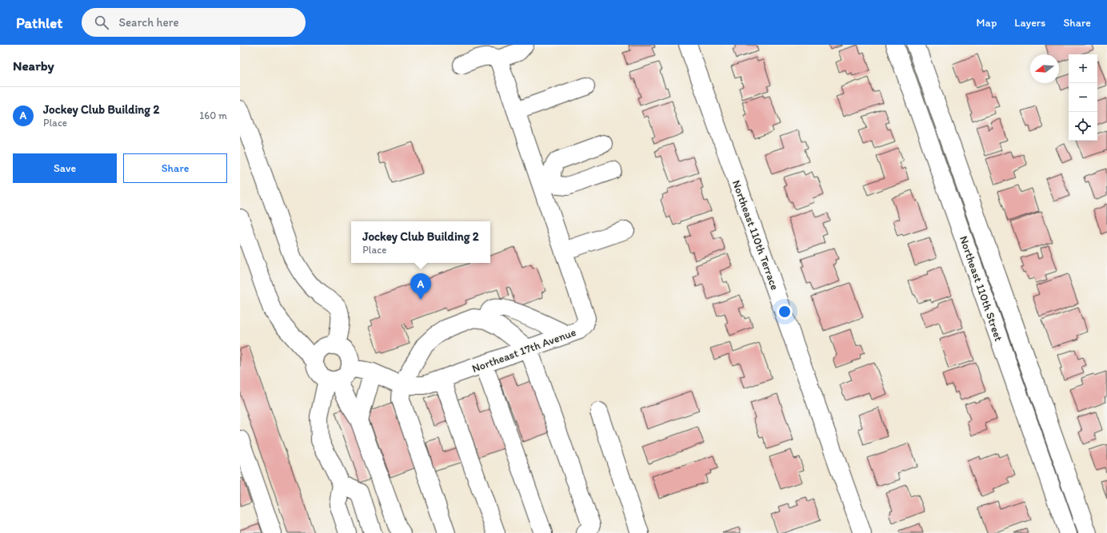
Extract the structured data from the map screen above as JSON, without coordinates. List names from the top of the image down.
{
  "streets": {
    "street": ["Northeast 110th Terrace", "Northeast 110th Street", "Northeast 17th Avenue"]
  },
  "north": "left",
  "page": {
    "header": "Pathlet",
    "search": "Search here",
    "nav": ["Map", "Layers", "Share"],
    "heading": "Nearby",
    "map_buttons": ["+", "−"],
    "list": [
      {
        "mark": "A",
        "name": "Jockey Club Building 2",
        "note": "Place",
        "value": "160 m"
      }
    ],
    "buttons": ["Save", "Share"],
    "popup": ["Jockey Club Building 2", "Place"],
    "pins": "A"
  }
}
